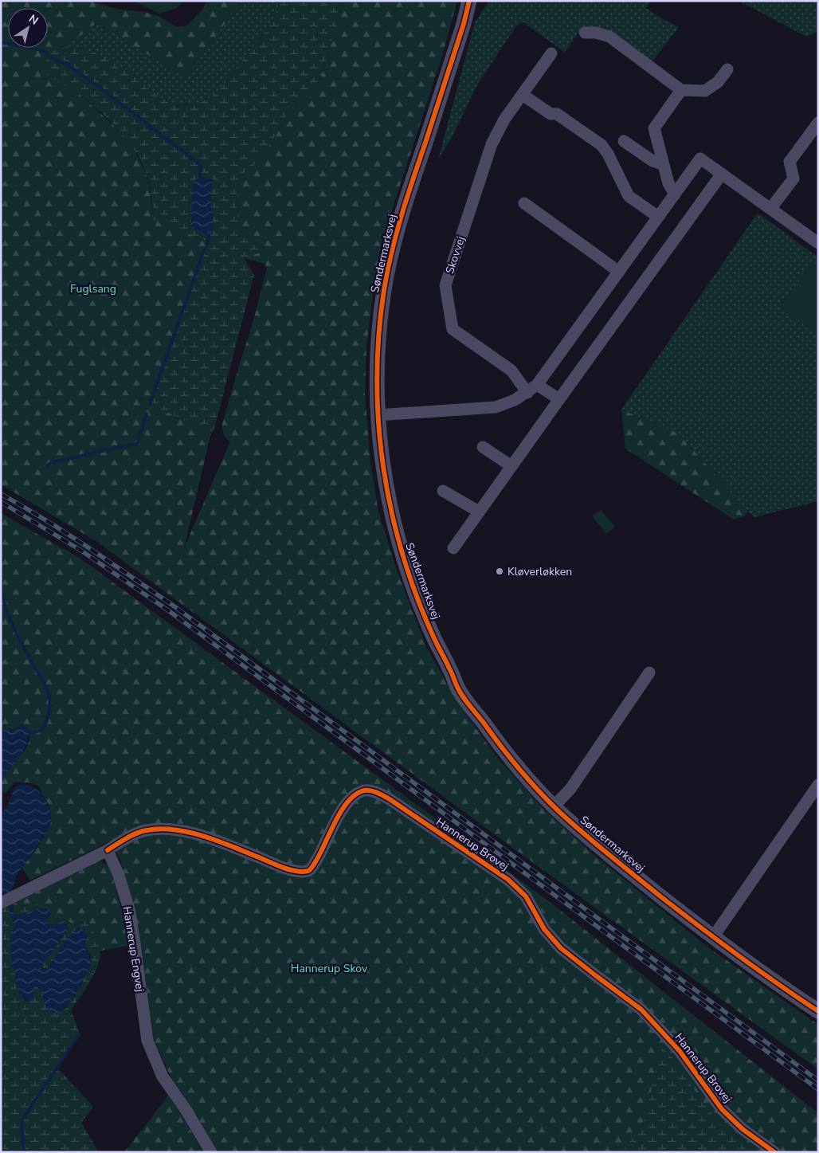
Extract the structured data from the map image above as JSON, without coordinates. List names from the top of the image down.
{
  "streets": {
    "street": [
      "Søndermarksvej",
      "Skovvej",
      "Hannerup Brovej",
      "Hannerup Engvej"
    ]
  },
  "crossings": [
    ["Hannerup Brovej", "Hannerup Engvej"]
  ],
  "parks": ["Fuglsang", "Hannerup Skov"],
  "places": ["Kløverløkken"],
  "north": "top right"
}
